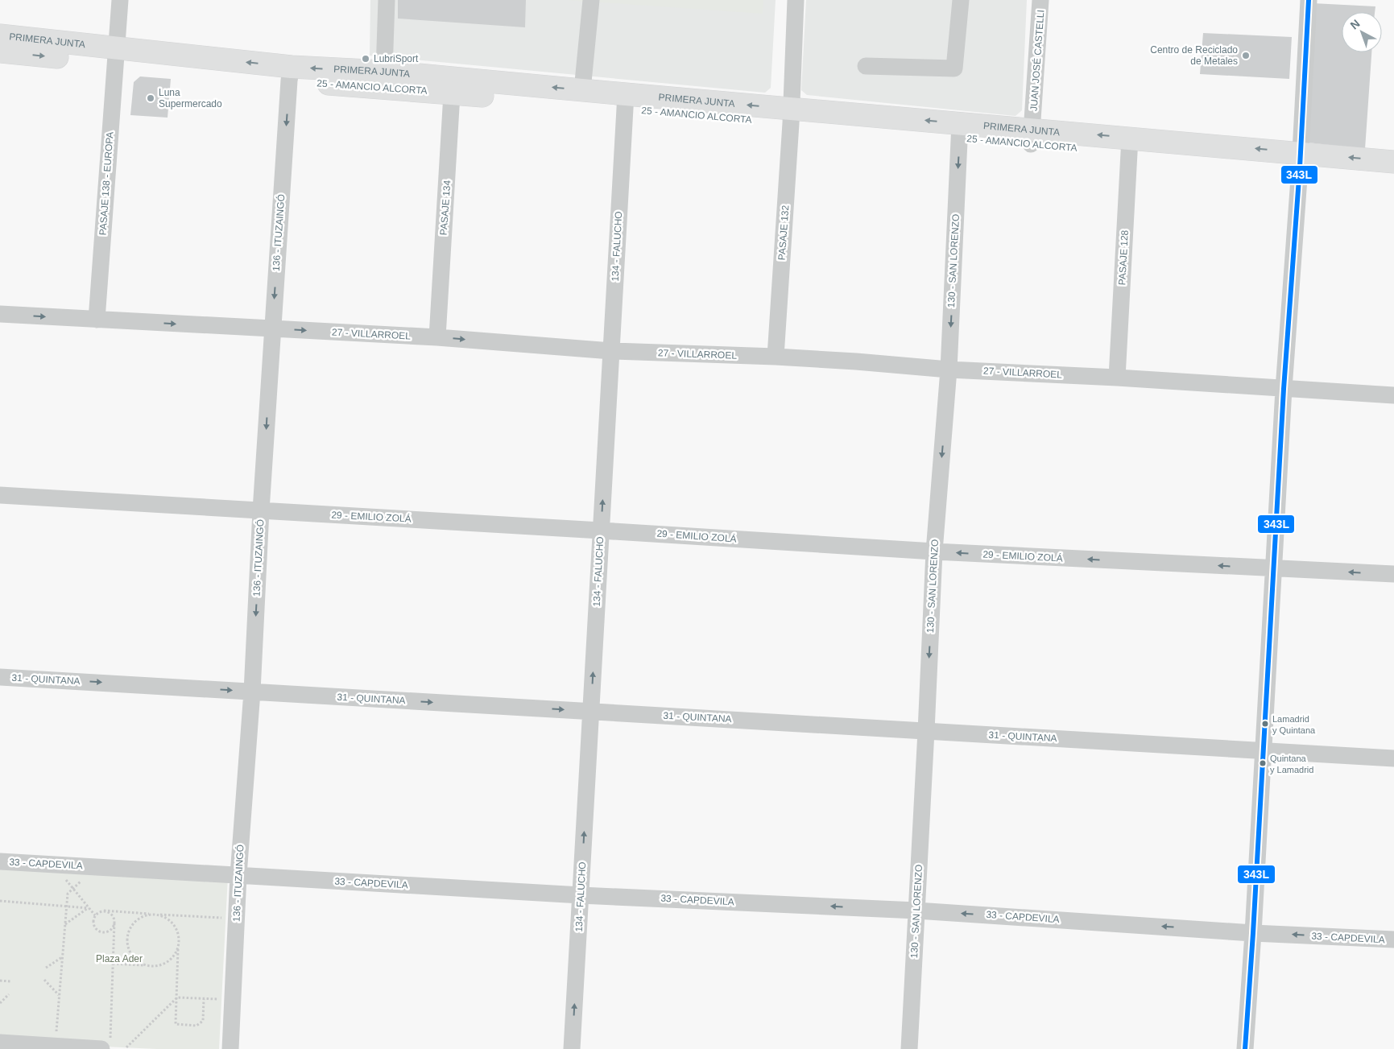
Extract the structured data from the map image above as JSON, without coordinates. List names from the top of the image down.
{
  "streets": {
    "main road": ["PRIMERA JUNTA", "25 - AMANCIO ALCORTA"],
    "street": [
      "JUAN JOSÉ CASTELLI",
      "PASAJE 138 - EUROPA",
      "PASAJE 134",
      "136 - ITUZAINGÓ",
      "PASAJE 132",
      "134 - FALUCHO",
      "PASAJE 128",
      "130 - SAN LORENZO",
      "27 - VILLARROEL",
      "29 - EMILIO ZOLÁ",
      "31 - QUINTANA",
      "33 - CAPDEVILA"
    ]
  },
  "crossings": [
    ["PRIMERA JUNTA", "JUAN JOSÉ CASTELLI"],
    ["PRIMERA JUNTA", "25 - AMANCIO ALCORTA"],
    ["PRIMERA JUNTA", "PASAJE 138 - EUROPA"],
    ["PRIMERA JUNTA", "PASAJE 134"],
    ["PRIMERA JUNTA", "136 - ITUZAINGÓ"],
    ["PRIMERA JUNTA", "PASAJE 132"],
    ["PRIMERA JUNTA", "134 - FALUCHO"],
    ["PRIMERA JUNTA", "PASAJE 128"],
    ["PRIMERA JUNTA", "130 - SAN LORENZO"],
    ["25 - AMANCIO ALCORTA", "PASAJE 138 - EUROPA"],
    ["25 - AMANCIO ALCORTA", "PASAJE 134"],
    ["25 - AMANCIO ALCORTA", "136 - ITUZAINGÓ"],
    ["25 - AMANCIO ALCORTA", "134 - FALUCHO"],
    ["PASAJE 138 - EUROPA", "27 - VILLARROEL"],
    ["PASAJE 134", "27 - VILLARROEL"],
    ["136 - ITUZAINGÓ", "27 - VILLARROEL"],
    ["136 - ITUZAINGÓ", "29 - EMILIO ZOLÁ"],
    ["136 - ITUZAINGÓ", "31 - QUINTANA"],
    ["136 - ITUZAINGÓ", "33 - CAPDEVILA"],
    ["PASAJE 132", "27 - VILLARROEL"],
    ["134 - FALUCHO", "27 - VILLARROEL"],
    ["134 - FALUCHO", "29 - EMILIO ZOLÁ"],
    ["134 - FALUCHO", "31 - QUINTANA"],
    ["134 - FALUCHO", "33 - CAPDEVILA"],
    ["PASAJE 128", "27 - VILLARROEL"],
    ["130 - SAN LORENZO", "27 - VILLARROEL"],
    ["130 - SAN LORENZO", "29 - EMILIO ZOLÁ"],
    ["130 - SAN LORENZO", "31 - QUINTANA"],
    ["130 - SAN LORENZO", "33 - CAPDEVILA"]
  ],
  "one_way": [
    "136 - ITUZAINGÓ",
    "134 - FALUCHO",
    "130 - SAN LORENZO",
    "27 - VILLARROEL",
    "31 - QUINTANA",
    "33 - CAPDEVILA"
  ],
  "parks": ["Plaza Ader"],
  "places": [
    "Centro de Reciclado de Metales",
    "LubriSport",
    "Luna Supermercado",
    "Lamadrid y Quintana",
    "Quintana y Lamadrid"
  ],
  "lines": ["transit line 343L"],
  "north": "top left"
}
